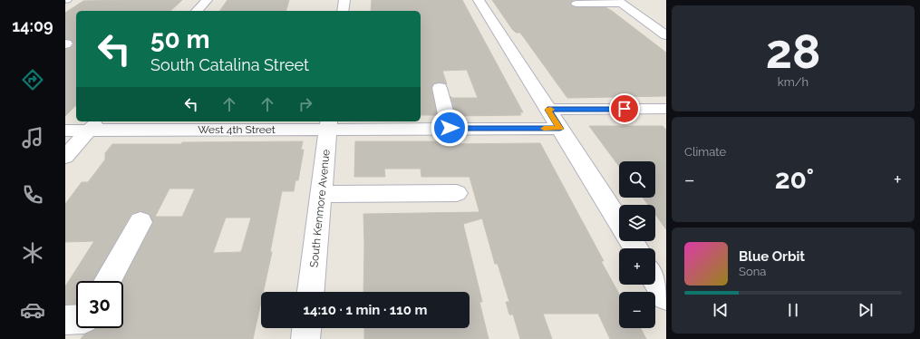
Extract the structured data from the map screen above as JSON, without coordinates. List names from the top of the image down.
{
  "streets": {
    "street": ["West 4th Street", "South Kenmore Avenue"]
  },
  "crossings": [
    ["West 4th Street", "South Kenmore Avenue"]
  ],
  "page": {
    "tabs": "14:09",
    "tile": [
      ["28", "km/h"],
      "Climate"
    ],
    "turn": ["50 m", "South Catalina Street"],
    "map_buttons": ["+", "−"],
    "heat": ["−", "20°", "+"],
    "song": ["Blue Orbit", "Sona"],
    "limit": "30",
    "trip": "14:10 · 1 min · 110 m"
  }
}
